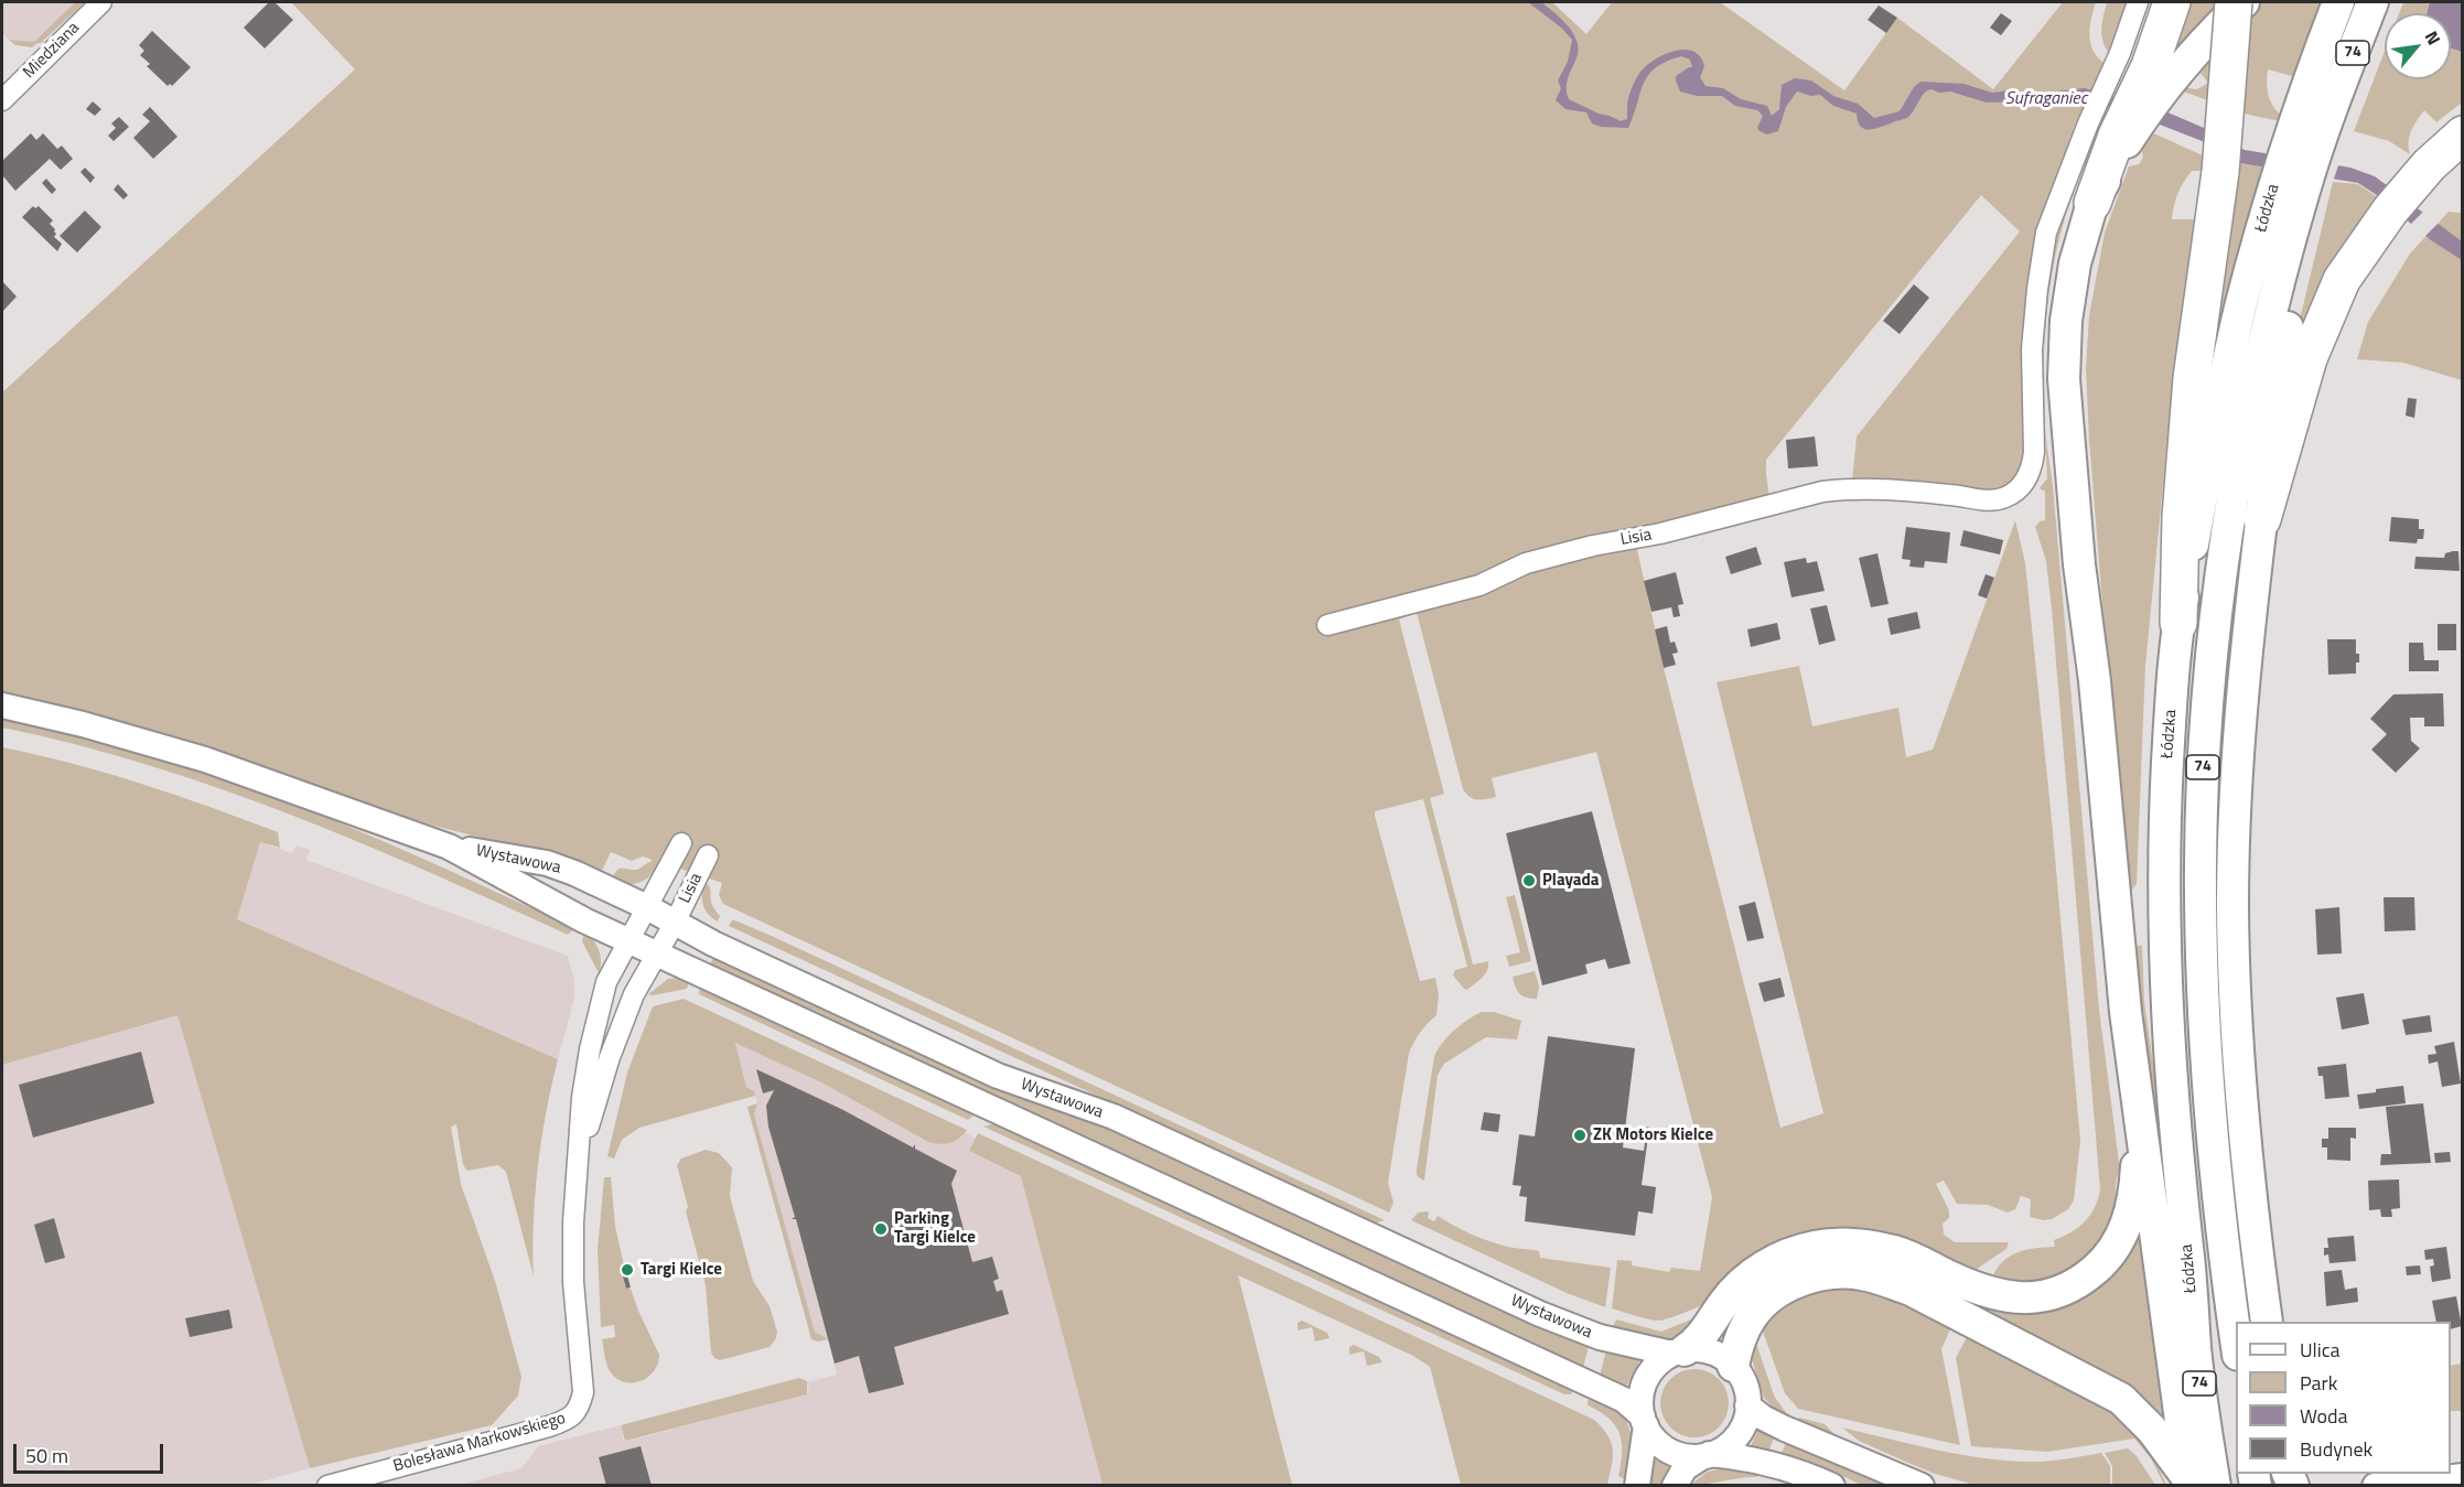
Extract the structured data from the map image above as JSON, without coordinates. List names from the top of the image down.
{
  "streets": {
    "main road": ["74", "Łódzka"],
    "street": [
      "Miedziana",
      "Lisia",
      "Wystawowa",
      "Bolesława Markowskiego"
    ]
  },
  "crossings": [
    ["74", "Łódzka"],
    ["Lisia", "Wystawowa"],
    ["Lisia", "Bolesława Markowskiego"],
    ["Wystawowa", "Bolesława Markowskiego"]
  ],
  "water": ["Sufraganiec"],
  "places": [
    "Playada",
    "ZK Motors Kielce",
    "Parking Targi Kielce",
    "Targi Kielce"
  ],
  "legend": [
    "Ulica",
    "Park",
    "Woda",
    "Budynek"
  ],
  "scale_bar": "50 m",
  "north": "top right"
}
